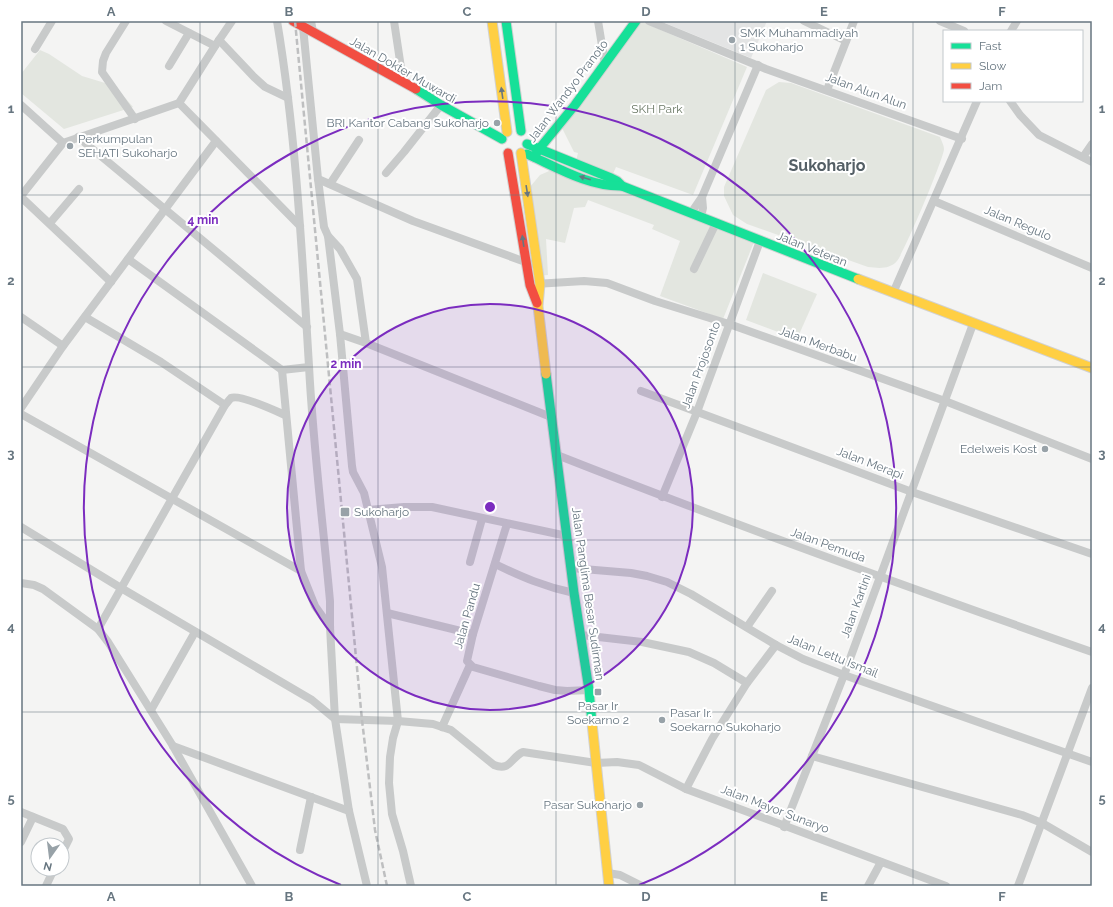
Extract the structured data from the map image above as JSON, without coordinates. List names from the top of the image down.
{
  "streets": {
    "main road": [
      "Jalan Dokter Muwardi",
      "Jalan Wandyo Pranoto",
      "Jalan Veteran",
      "Jalan Panglima Besar Sudirman"
    ],
    "street": [
      "Jalan Alun Alun",
      "Jalan Regulo",
      "Jalan Merbabu",
      "Jalan Projosonto",
      "Jalan Merapi",
      "Jalan Pemuda",
      "Jalan Kartini",
      "Jalan Pandu",
      "Jalan Lettu Ismail",
      "Jalan Mayor Sunaryo"
    ]
  },
  "crossings": [
    ["Jalan Dokter Muwardi", "Jalan Veteran"],
    ["Jalan Dokter Muwardi", "Jalan Panglima Besar Sudirman"],
    ["Jalan Wandyo Pranoto", "Jalan Veteran"],
    ["Jalan Veteran", "Jalan Projosonto"],
    ["Jalan Veteran", "Jalan Panglima Besar Sudirman"],
    ["Jalan Veteran", "Jalan Kartini"],
    ["Jalan Merbabu", "Jalan Projosonto"],
    ["Jalan Merbabu", "Jalan Panglima Besar Sudirman"],
    ["Jalan Merbabu", "Jalan Kartini"],
    ["Jalan Projosonto", "Jalan Merapi"],
    ["Jalan Projosonto", "Jalan Pemuda"],
    ["Jalan Merapi", "Jalan Kartini"],
    ["Jalan Pemuda", "Jalan Panglima Besar Sudirman"],
    ["Jalan Pemuda", "Jalan Kartini"],
    ["Jalan Panglima Besar Sudirman", "Jalan Pandu"],
    ["Jalan Panglima Besar Sudirman", "Jalan Lettu Ismail"],
    ["Jalan Panglima Besar Sudirman", "Jalan Mayor Sunaryo"],
    ["Jalan Kartini", "Jalan Lettu Ismail"],
    ["Jalan Kartini", "Jalan Mayor Sunaryo"]
  ],
  "districts": ["Sukoharjo"],
  "parks": ["SKH Park"],
  "places": {
    "other": [
      "SMK Muhammadiyah 1 Sukoharjo",
      "BRI Kantor Cabang Sukoharjo",
      "Perkumpulan SEHATI Sukoharjo",
      "Edelweis Kost",
      "Pasar Ir. Soekarno Sukoharjo",
      "Pasar Sukoharjo"
    ],
    "transit": ["Sukoharjo", "Pasar Ir Soekarno 2"]
  },
  "legend": ["Fast", "Slow", "Jam"],
  "north": "bottom",
  "grid": {
    "columns": [
      "A",
      "B",
      "C",
      "D",
      "E",
      "F"
    ],
    "rows": [
      "1",
      "2",
      "3",
      "4",
      "5"
    ]
  },
  "rings": ["4 min", "2 min"]
}
